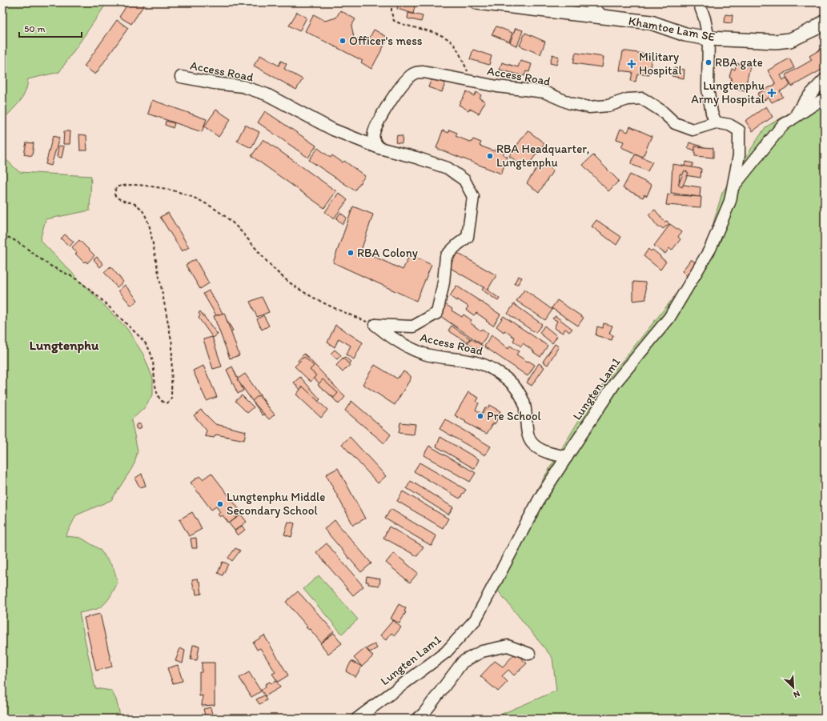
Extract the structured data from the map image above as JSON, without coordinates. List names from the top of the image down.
{
  "streets": {
    "main road": ["Khamtoe Lam SE"],
    "street": ["Access Road", "Lungten Lam1"]
  },
  "crossings": [
    ["Access Road", "Lungten Lam1"]
  ],
  "districts": ["Lungtenphu"],
  "places": {
    "other": [
      "Officer's mess",
      "RBA gate",
      "RBA Headquarter, Lungtenphu",
      "RBA Colony",
      "Pre School",
      "Lungtenphu Middle Secondary School"
    ],
    "health": ["Military Hospital", "Lungtenphu Army Hospital"]
  },
  "scale_bar": "50 m",
  "north": "bottom right"
}
